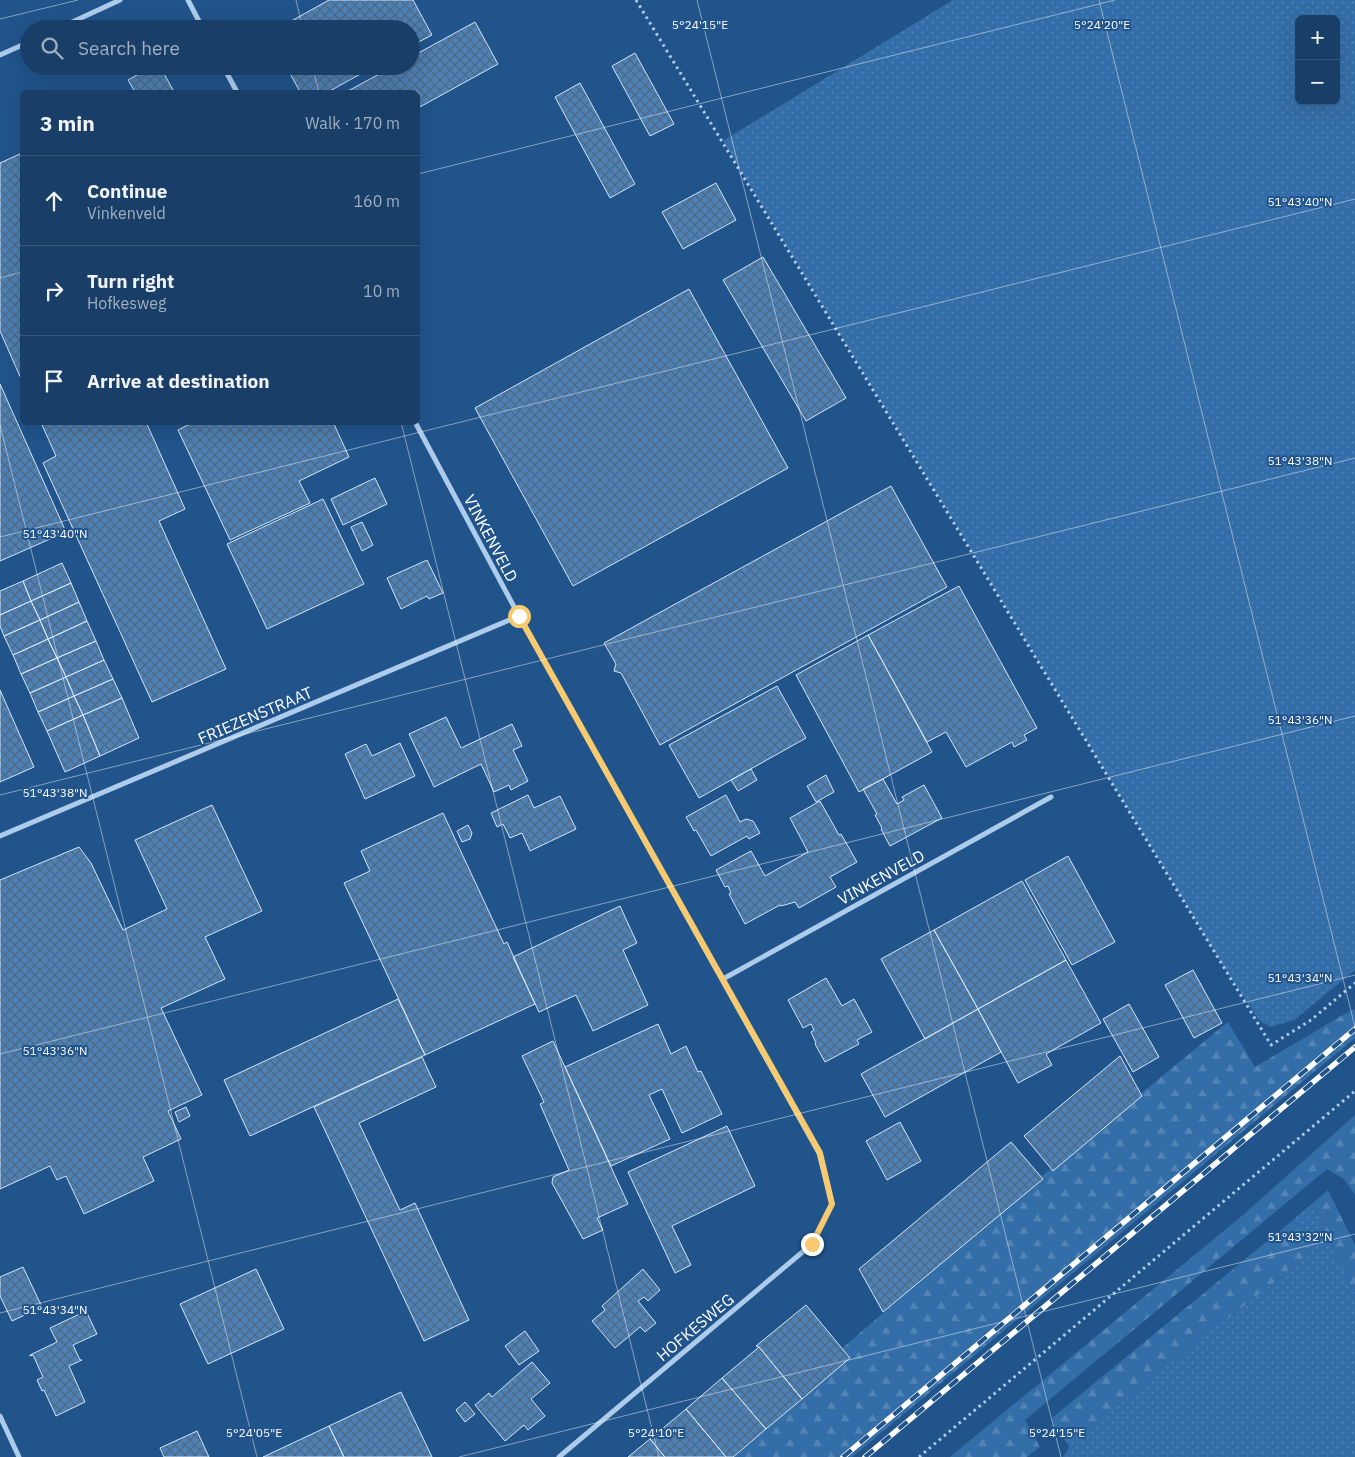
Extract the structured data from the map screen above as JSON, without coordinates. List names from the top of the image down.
{
  "streets": {
    "street": ["VINKENVELD", "FRIEZENSTRAAT", "HOFKESWEG"]
  },
  "crossings": [
    ["VINKENVELD", "FRIEZENSTRAAT"],
    ["VINKENVELD", "HOFKESWEG"]
  ],
  "page": {
    "map_buttons": ["+", "−"],
    "search": "Search here",
    "heading": ["3 min", "Walk · 170 m"],
    "list": [
      ["Continue", "Vinkenveld", "160 m"],
      ["Turn right", "Hofkesweg", "10 m"],
      "Arrive at destination"
    ]
  },
  "coordinates": [
    "5°24'20\"E",
    "5°24'15\"E",
    "51°43'40\"N",
    "51°43'38\"N",
    "51°43'36\"N",
    "51°43'34\"N",
    "51°43'32\"N",
    "5°24'05\"E",
    "5°24'10\"E"
  ]
}
